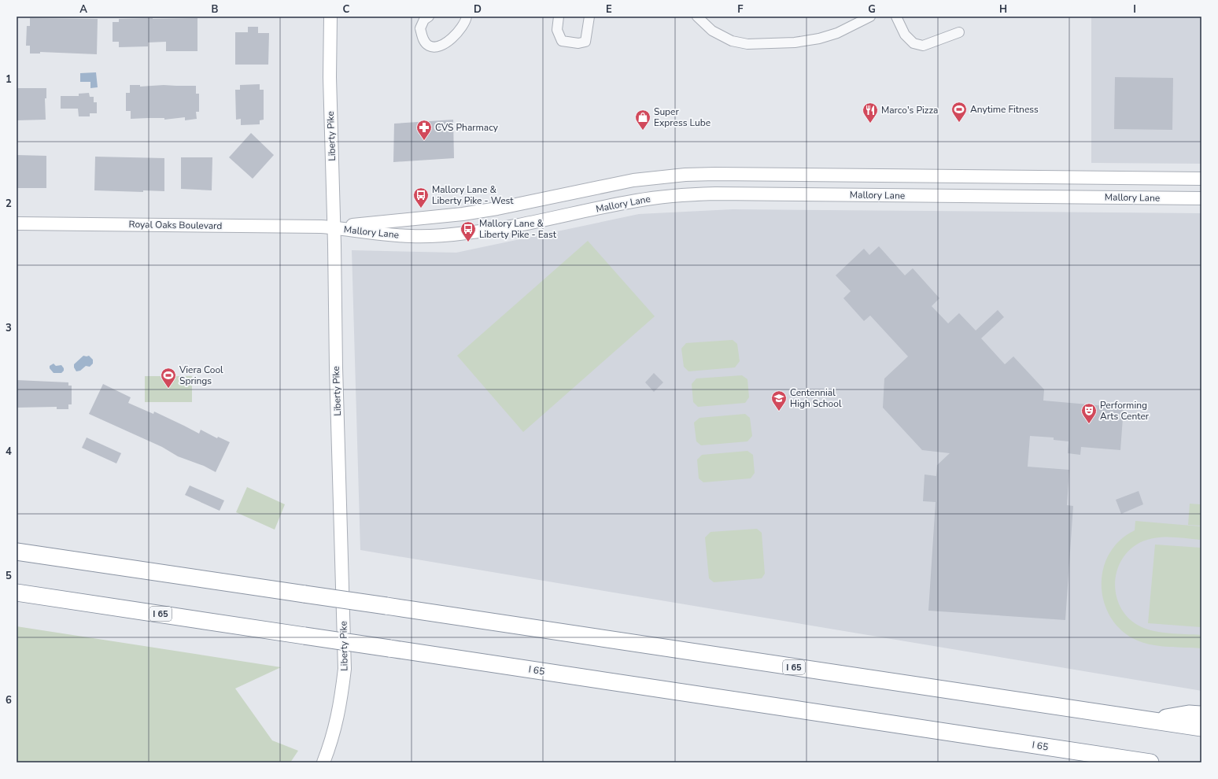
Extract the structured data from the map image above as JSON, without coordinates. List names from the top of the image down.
{
  "streets": {
    "highway": ["I 65"],
    "main road": ["Liberty Pike", "Mallory Lane", "Royal Oaks Boulevard"]
  },
  "crossings": [
    ["Liberty Pike", "Mallory Lane"],
    ["Liberty Pike", "Royal Oaks Boulevard"],
    ["Mallory Lane", "Royal Oaks Boulevard"]
  ],
  "places": {
    "sports": ["Anytime Fitness", "Viera Cool Springs"],
    "restaurant": ["Marco's Pizza"],
    "shop": ["Super Express Lube"],
    "pharmacy": ["CVS Pharmacy"],
    "bus stop": ["Mallory Lane & Liberty Pike - West", "Mallory Lane & Liberty Pike - East"],
    "school or university": ["Centennial High School"],
    "theatre": ["Performing Arts Center"]
  },
  "grid": {
    "columns": [
      "A",
      "B",
      "C",
      "D",
      "E",
      "F",
      "G",
      "H",
      "I"
    ],
    "rows": [
      "1",
      "2",
      "3",
      "4",
      "5",
      "6"
    ]
  }
}
